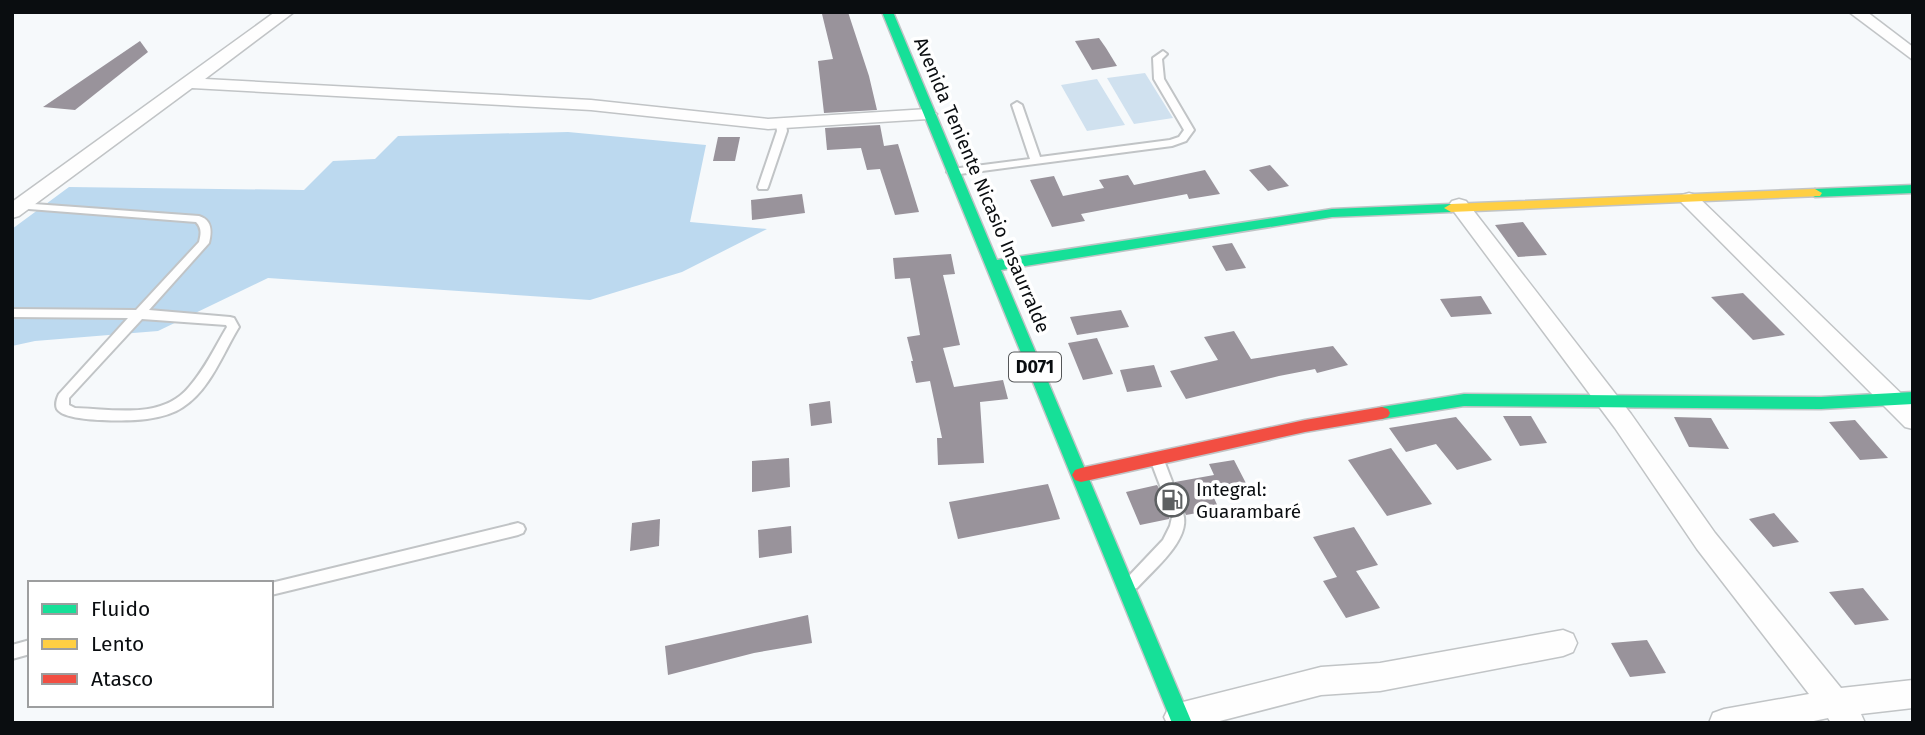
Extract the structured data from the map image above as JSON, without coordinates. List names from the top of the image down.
{
  "streets": {
    "street": ["Avenida Teniente Nicasio Insaurralde", "D071"]
  },
  "places": {
    "fuel station": ["Integral: Guarambaré"]
  },
  "legend": ["Fluido", "Lento", "Atasco"]
}
